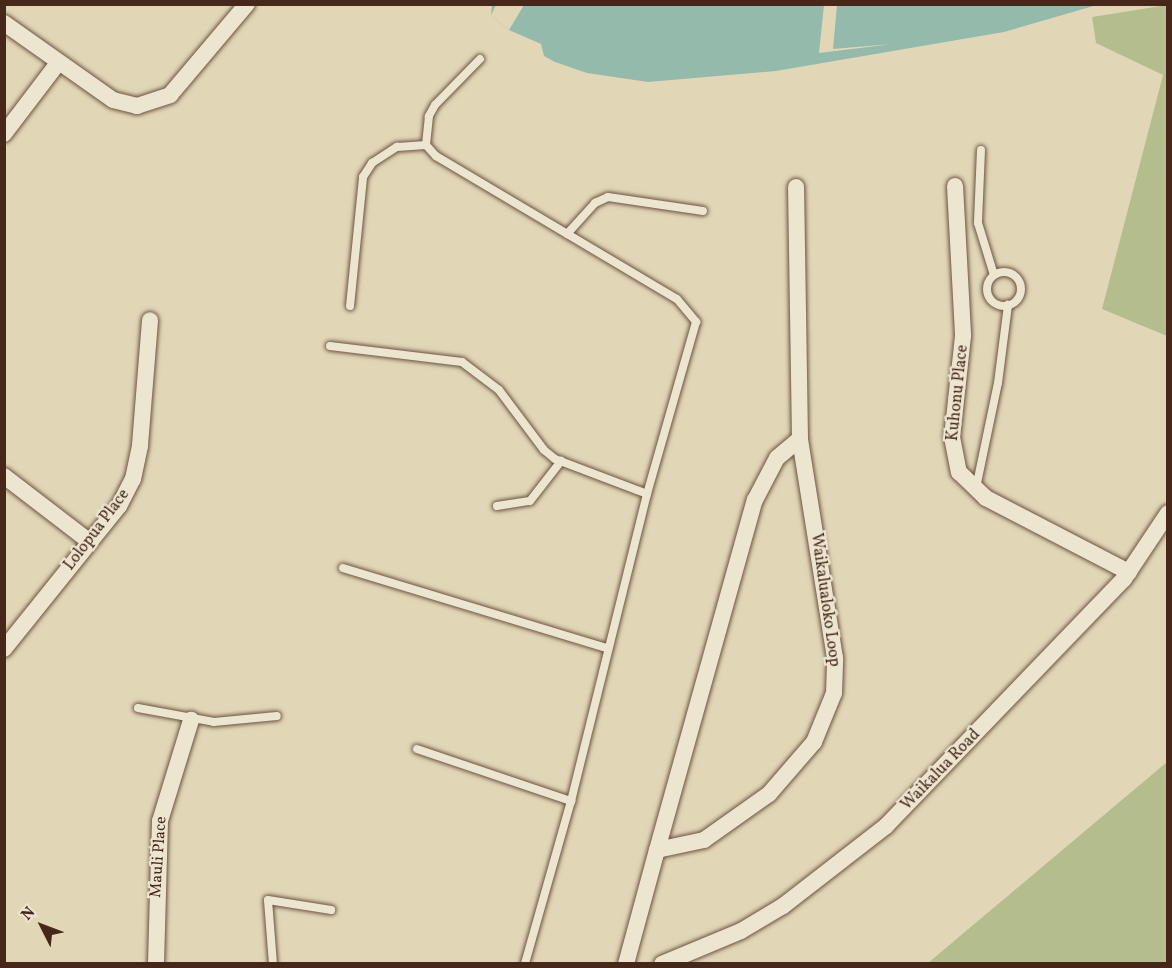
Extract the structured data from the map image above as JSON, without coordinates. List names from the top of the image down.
{
  "streets": {
    "street": [
      "Kuhonu Place",
      "Lolopua Place",
      "Waikalualoko Loop",
      "Waikalua Road",
      "Mauli Place"
    ]
  },
  "crossings": [
    ["Kuhonu Place", "Waikalua Road"]
  ],
  "north": "top left"
}
